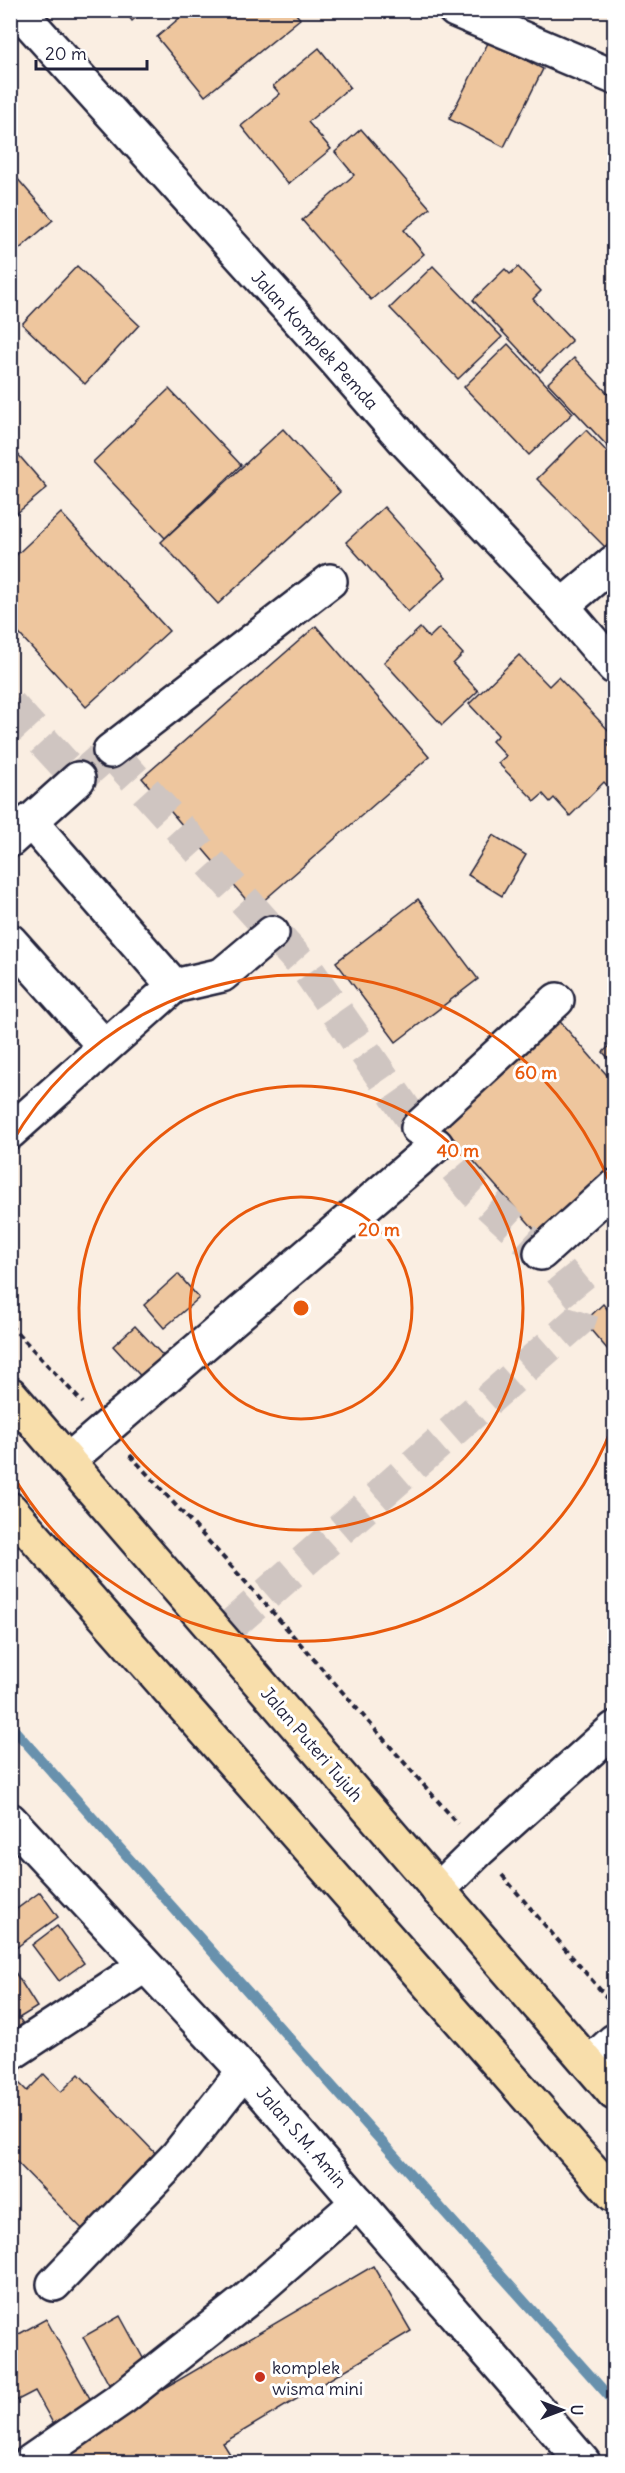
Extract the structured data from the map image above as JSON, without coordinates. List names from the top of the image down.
{
  "streets": {
    "highway": ["Jalan Puteri Tujuh"],
    "street": ["Jalan Komplek Pemda", "Jalan S.M. Amin"]
  },
  "places": ["komplek wisma mini"],
  "scale_bar": "20 m",
  "north": "right",
  "rings": ["60 m", "40 m", "20 m"]
}
